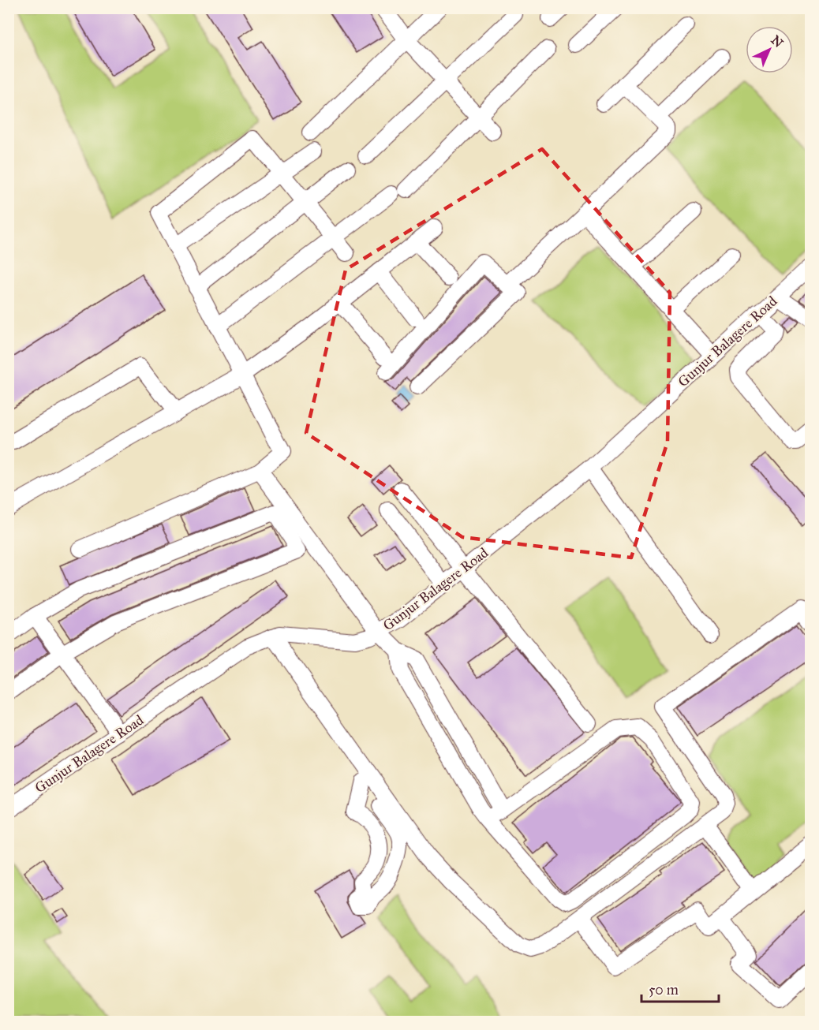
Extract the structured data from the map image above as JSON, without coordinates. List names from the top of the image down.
{
  "streets": {
    "street": ["Gunjur Balagere Road"]
  },
  "scale_bar": "50 m",
  "north": "top right"
}
